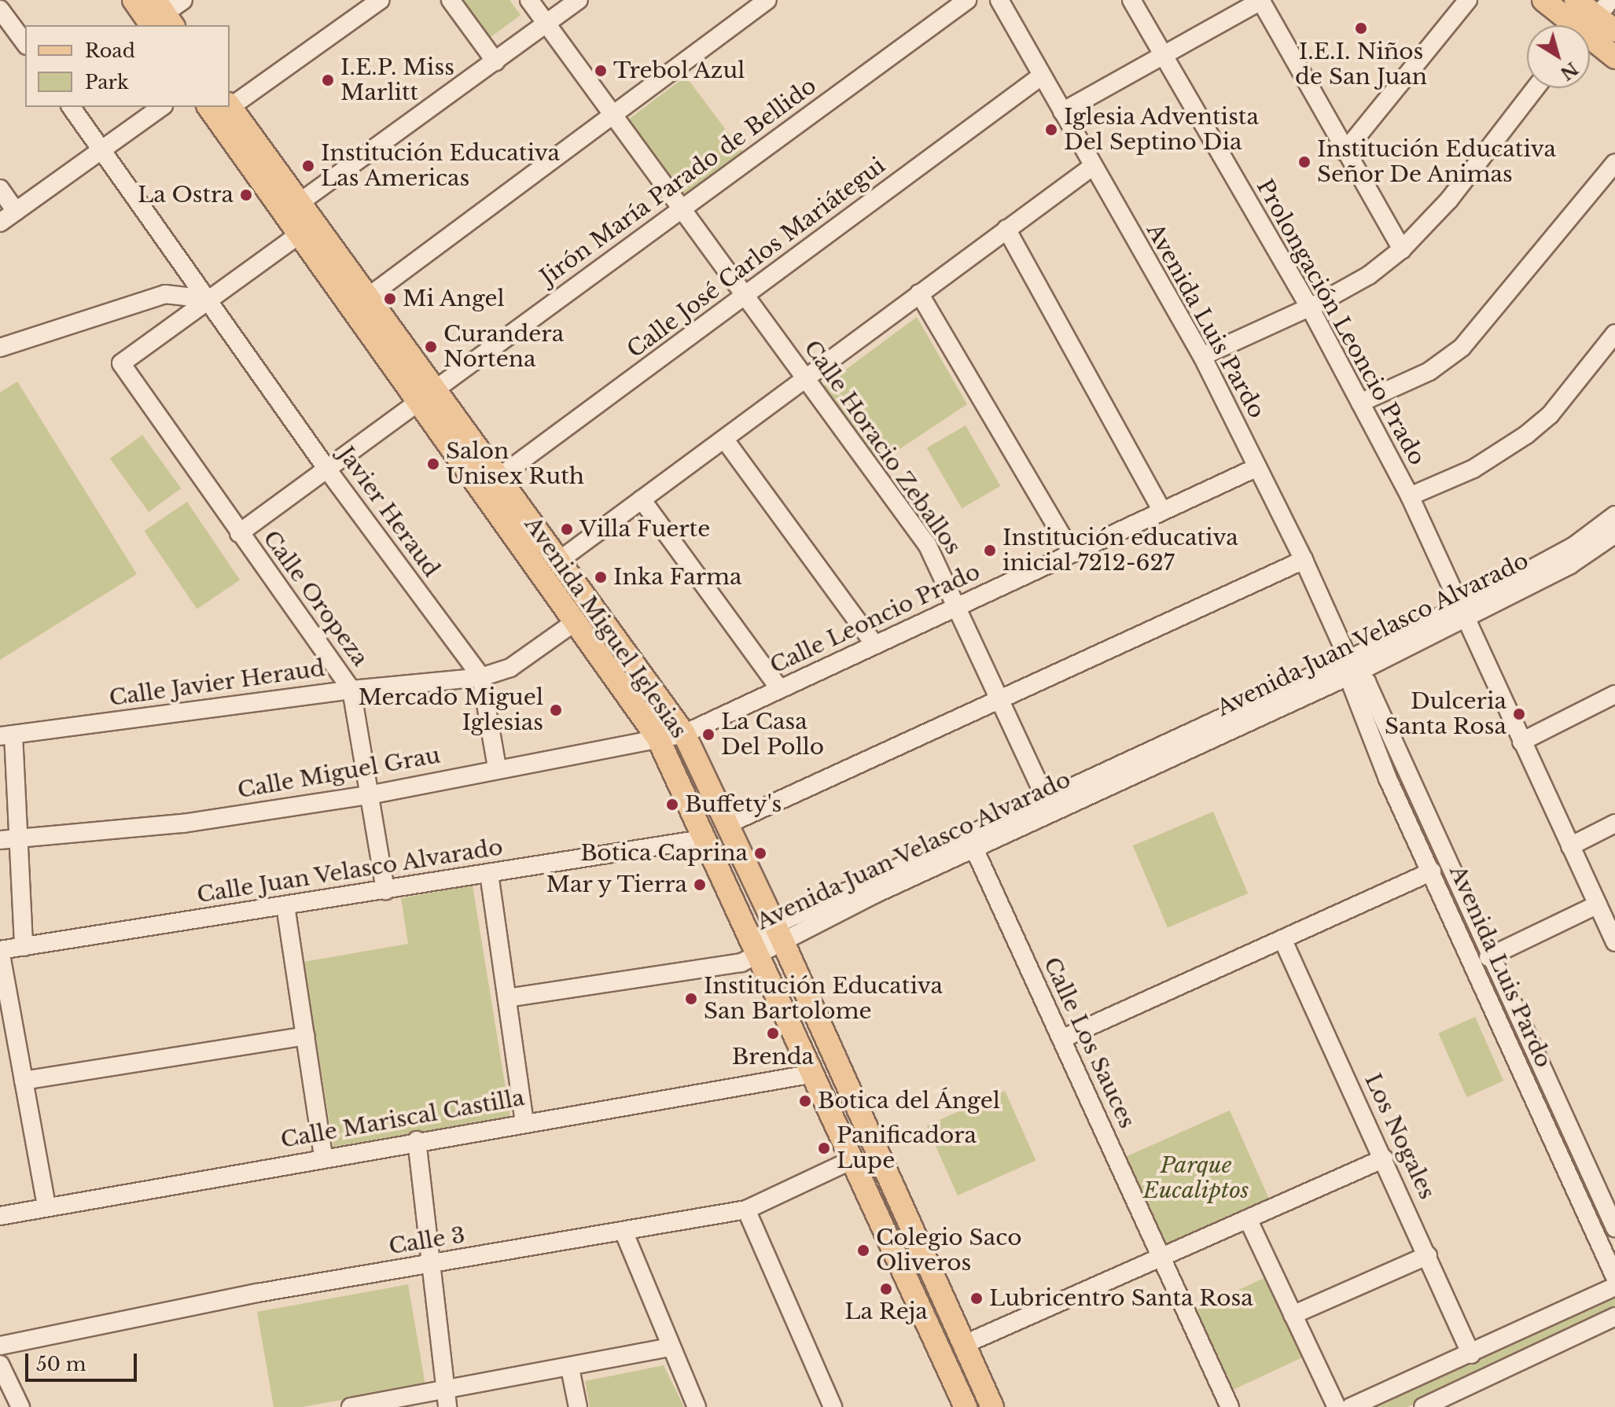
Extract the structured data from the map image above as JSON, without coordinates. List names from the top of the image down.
{
  "streets": {
    "main road": ["Avenida Miguel Iglesias"],
    "street": [
      "Jirón María Parado de Bellido",
      "Calle José Carlos Mariátegui",
      "Avenida Luis Pardo",
      "Prolongación Leoncio Prado",
      "Calle Horacio Zeballos",
      "Javier Heraud",
      "Calle Oropeza",
      "Calle Leoncio Prado",
      "Avenida Juan Velasco Alvarado",
      "Calle Javier Heraud",
      "Calle Miguel Grau",
      "Calle Juan Velasco Alvarado",
      "Calle Los Sauces",
      "Calle Mariscal Castilla",
      "Los Nogales",
      "Calle 3"
    ]
  },
  "crossings": [
    ["Jirón María Parado de Bellido", "Calle Horacio Zeballos"],
    ["Jirón María Parado de Bellido", "Javier Heraud"],
    ["Jirón María Parado de Bellido", "Calle Oropeza"],
    ["Jirón María Parado de Bellido", "Avenida Miguel Iglesias"],
    ["Calle José Carlos Mariátegui", "Avenida Luis Pardo"],
    ["Calle José Carlos Mariátegui", "Calle Horacio Zeballos"],
    ["Calle José Carlos Mariátegui", "Avenida Miguel Iglesias"],
    ["Avenida Luis Pardo", "Calle Leoncio Prado"],
    ["Avenida Luis Pardo", "Avenida Juan Velasco Alvarado"],
    ["Prolongación Leoncio Prado", "Avenida Juan Velasco Alvarado"],
    ["Calle Horacio Zeballos", "Calle Leoncio Prado"],
    ["Calle Horacio Zeballos", "Avenida Juan Velasco Alvarado"],
    ["Javier Heraud", "Calle Oropeza"],
    ["Javier Heraud", "Calle Javier Heraud"],
    ["Javier Heraud", "Calle Miguel Grau"],
    ["Calle Oropeza", "Calle Javier Heraud"],
    ["Calle Oropeza", "Calle Miguel Grau"],
    ["Calle Oropeza", "Calle Juan Velasco Alvarado"],
    ["Calle Leoncio Prado", "Avenida Miguel Iglesias"],
    ["Calle Leoncio Prado", "Calle Miguel Grau"],
    ["Avenida Miguel Iglesias", "Avenida Juan Velasco Alvarado"],
    ["Avenida Miguel Iglesias", "Calle Javier Heraud"],
    ["Avenida Miguel Iglesias", "Calle Miguel Grau"],
    ["Avenida Miguel Iglesias", "Calle Juan Velasco Alvarado"],
    ["Avenida Miguel Iglesias", "Calle Mariscal Castilla"],
    ["Avenida Miguel Iglesias", "Calle 3"],
    ["Avenida Juan Velasco Alvarado", "Calle Los Sauces"]
  ],
  "parks": ["Parque Eucaliptos"],
  "places": [
    "I.E.I. Niños de San Juan",
    "Trebol Azul",
    "I.E.P. Miss Marlitt",
    "Iglesia Adventista Del Septino Dia",
    "Institución Educativa Señor De Animas",
    "Institución Educativa Las Americas",
    "La Ostra",
    "Mi Angel",
    "Curandera Nortena",
    "Salon Unisex Ruth",
    "Villa Fuerte",
    "Institución educativa inicial 7212-627",
    "Inka Farma",
    "Mercado Miguel Iglesias",
    "Dulceria Santa Rosa",
    "La Casa Del Pollo",
    "Buffety's",
    "Botica Caprina",
    "Mar y Tierra",
    "Institución Educativa San Bartolome",
    "Brenda",
    "Botica del Ángel",
    "Panificadora Lupe",
    "Colegio Saco Oliveros",
    "La Reja",
    "Lubricentro Santa Rosa"
  ],
  "legend": ["Road", "Park"],
  "scale_bar": "50 m",
  "north": "bottom right"
}
